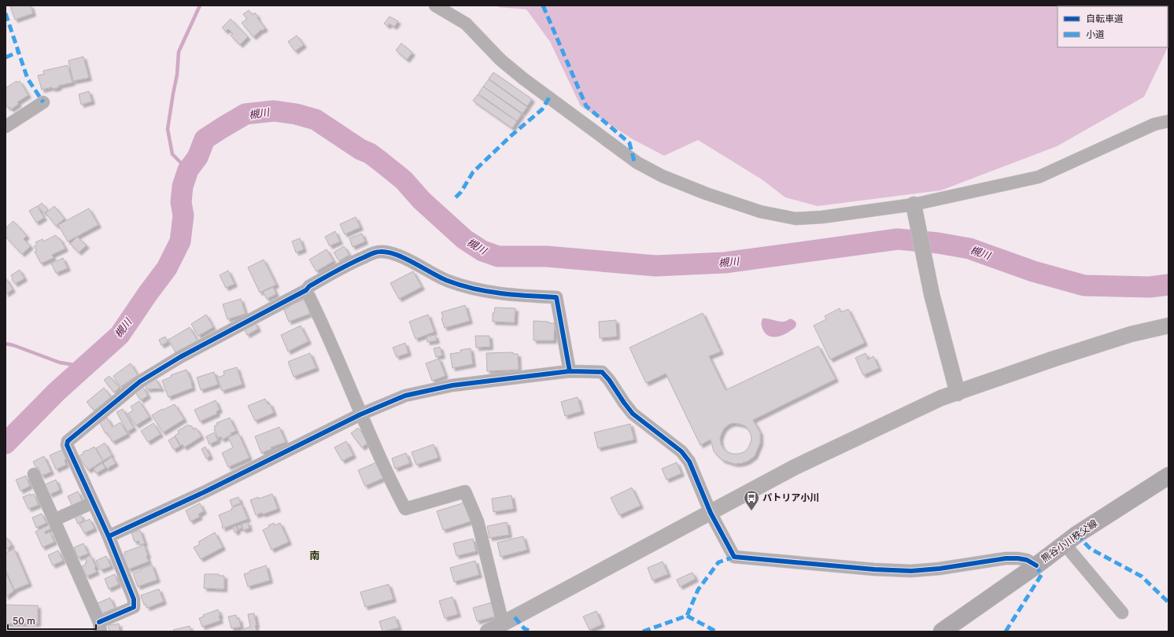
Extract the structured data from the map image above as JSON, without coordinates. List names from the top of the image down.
{
  "streets": {
    "main road": ["熊谷小川秩父線"]
  },
  "districts": ["南"],
  "water": ["槻川"],
  "places": {
    "bus stop": ["パトリア小川"]
  },
  "legend": ["自転車道", "小道"],
  "scale_bar": "50 m"
}
